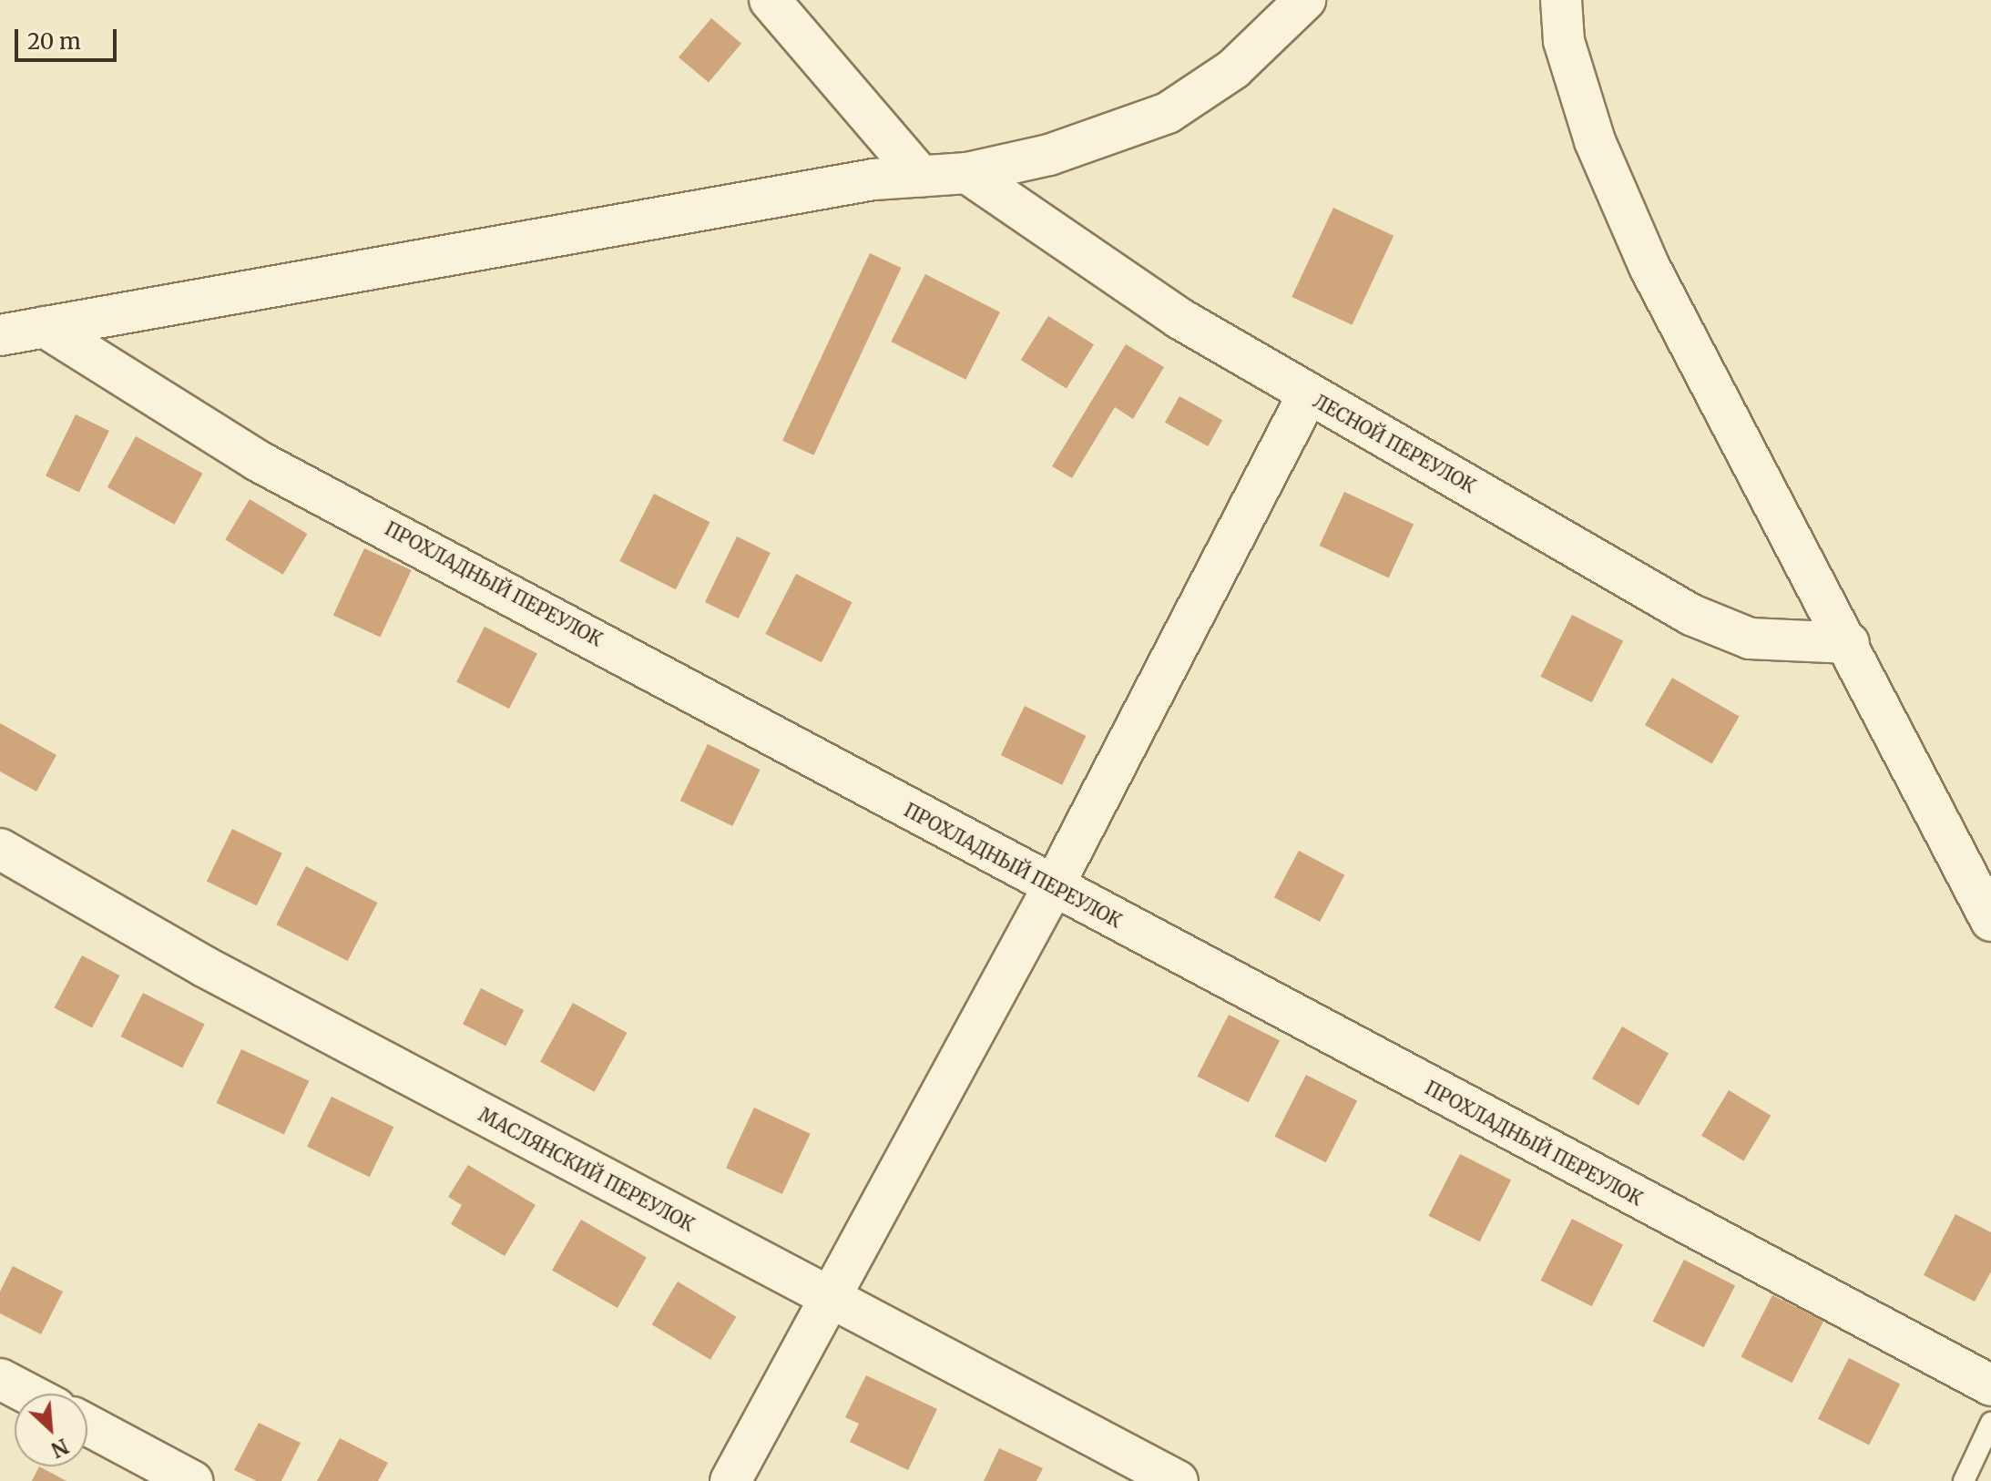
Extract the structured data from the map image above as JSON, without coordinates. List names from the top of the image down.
{
  "streets": {
    "street": ["ЛЕСНОЙ ПЕРЕУЛОК", "ПРОХЛАДНЫЙ ПЕРЕУЛОК", "МАСЛЯНСКИЙ ПЕРЕУЛОК"]
  },
  "scale_bar": "20 m",
  "north": "bottom right"
}
